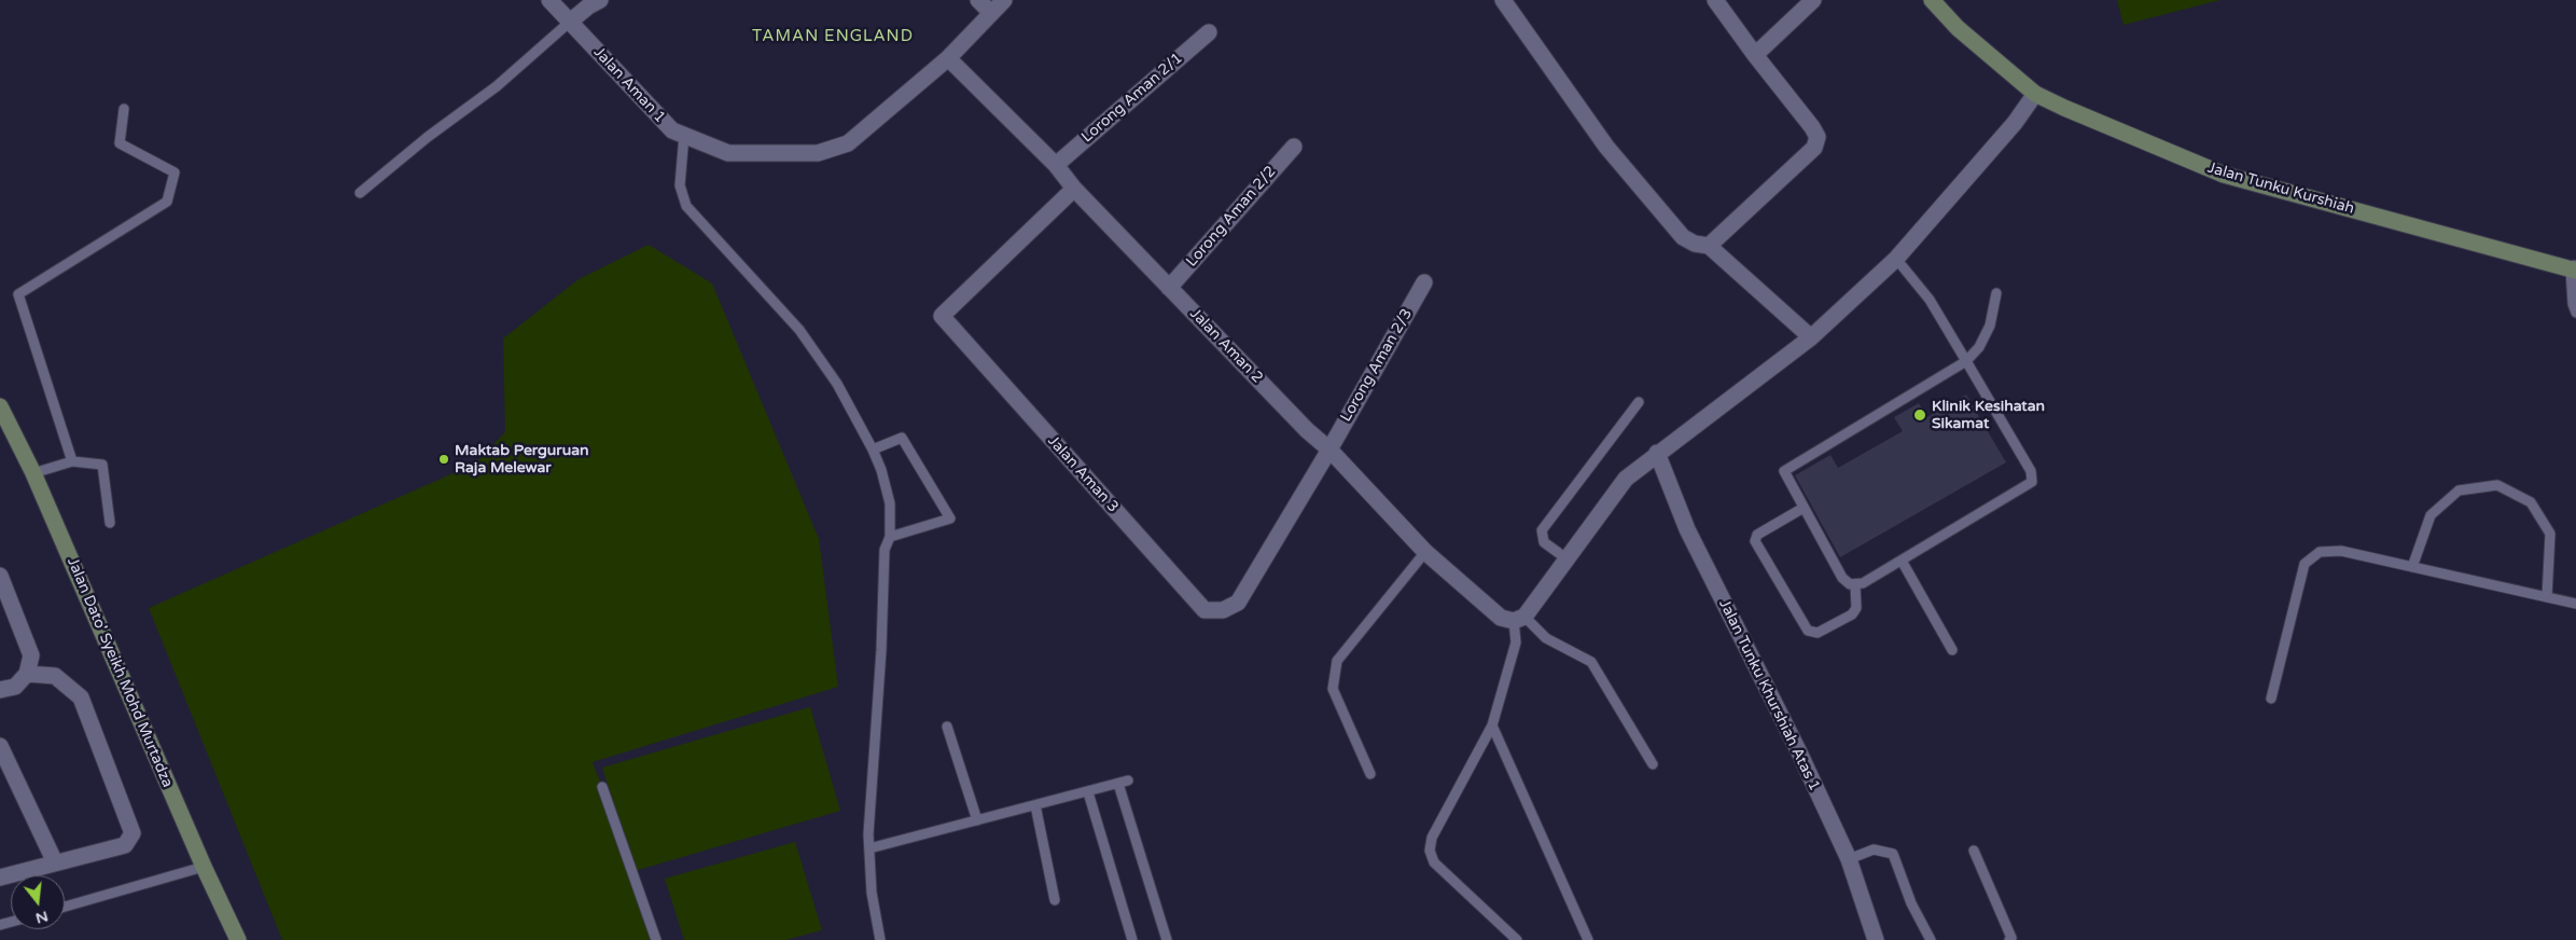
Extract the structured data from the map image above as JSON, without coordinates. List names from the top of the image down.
{
  "streets": {
    "main road": ["Jalan Tunku Kurshiah", "Jalan Dato' Syeikh Mohd Murtadza"],
    "street": [
      "Jalan Aman 1",
      "Lorong Aman 2/1",
      "Lorong Aman 2/2",
      "Jalan Aman 2",
      "Lorong Aman 2/3",
      "Jalan Aman 3",
      "Jalan Tunku Khurshiah Atas 1"
    ]
  },
  "crossings": [
    ["Jalan Aman 1", "Jalan Aman 2"],
    ["Lorong Aman 2/1", "Jalan Aman 2"],
    ["Lorong Aman 2/2", "Jalan Aman 2"],
    ["Jalan Aman 2", "Lorong Aman 2/3"],
    ["Jalan Aman 2", "Jalan Aman 3"],
    ["Lorong Aman 2/3", "Jalan Aman 3"]
  ],
  "districts": ["TAMAN ENGLAND"],
  "places": ["Klinik Kesihatan Sikamat", "Maktab Perguruan Raja Melewar"],
  "north": "bottom"
}
